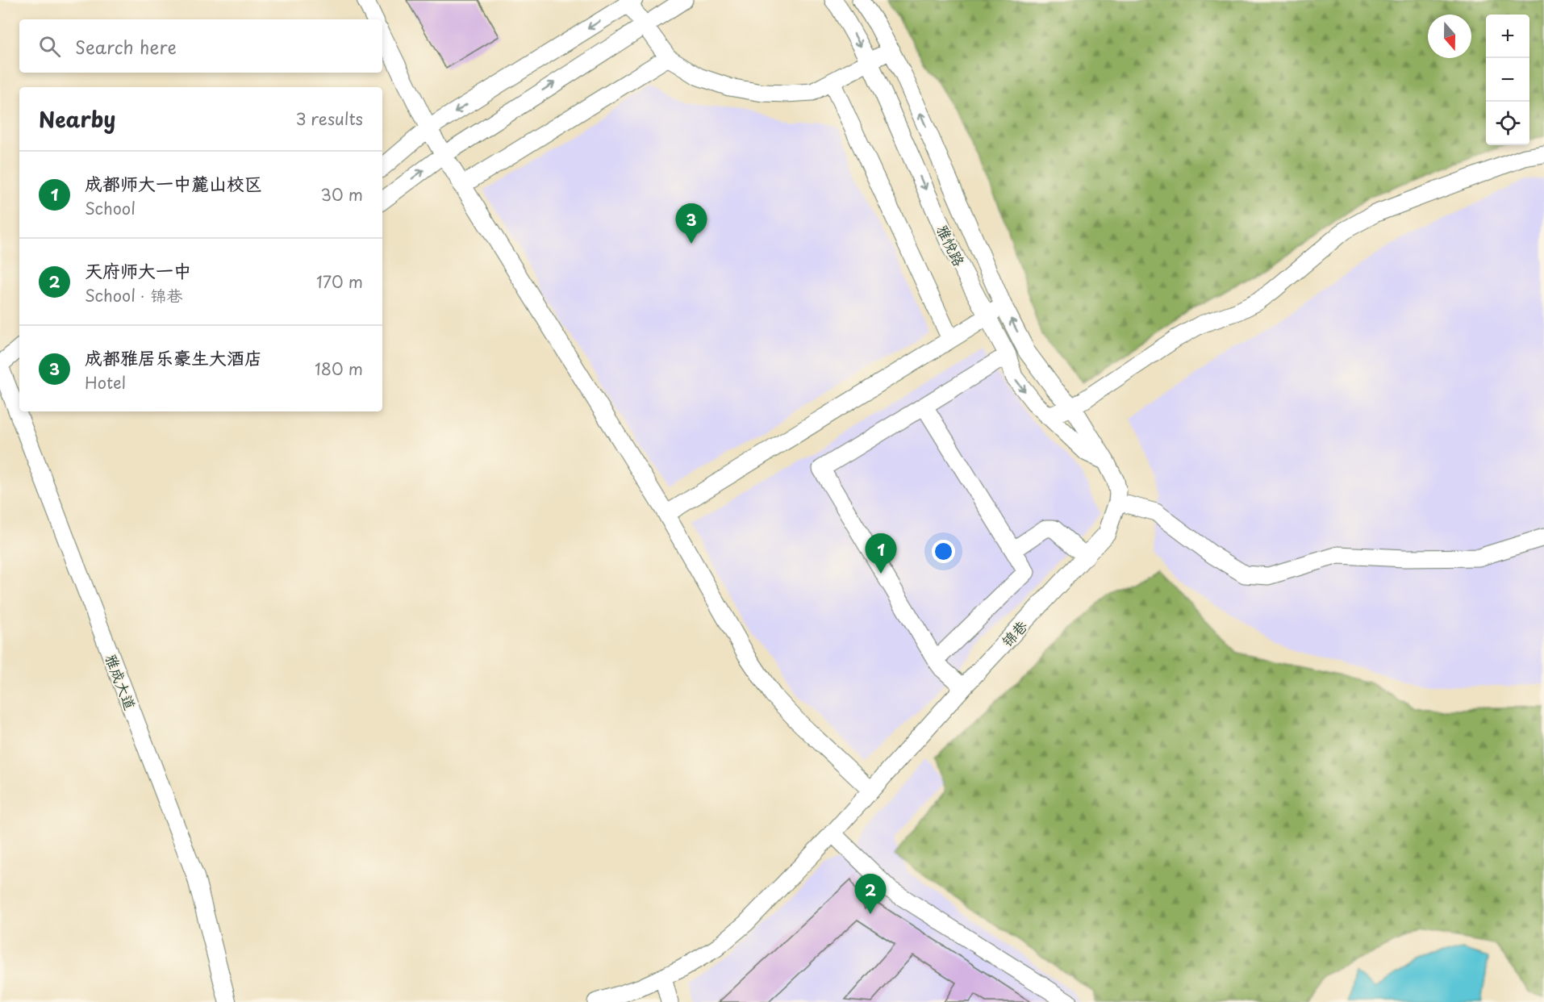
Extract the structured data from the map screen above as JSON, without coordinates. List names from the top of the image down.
{
  "streets": {
    "street": ["雅悦路", "锦巷", "雅成大道"]
  },
  "crossings": [
    ["雅悦路", "锦巷"]
  ],
  "north": "bottom",
  "page": {
    "map_buttons": ["+", "−"],
    "search": "Search here",
    "heading": ["Nearby", "3 results"],
    "list": [
      {
        "mark": "1",
        "name": "成都师大一中麓山校区",
        "note": "School",
        "value": "30 m"
      },
      {
        "mark": "2",
        "name": "天府师大一中",
        "note": "School · 锦巷",
        "value": "170 m"
      },
      {
        "mark": "3",
        "name": "成都雅居乐豪生大酒店",
        "note": "Hotel",
        "value": "180 m"
      }
    ],
    "pins": ["3", "1", "2"]
  }
}
